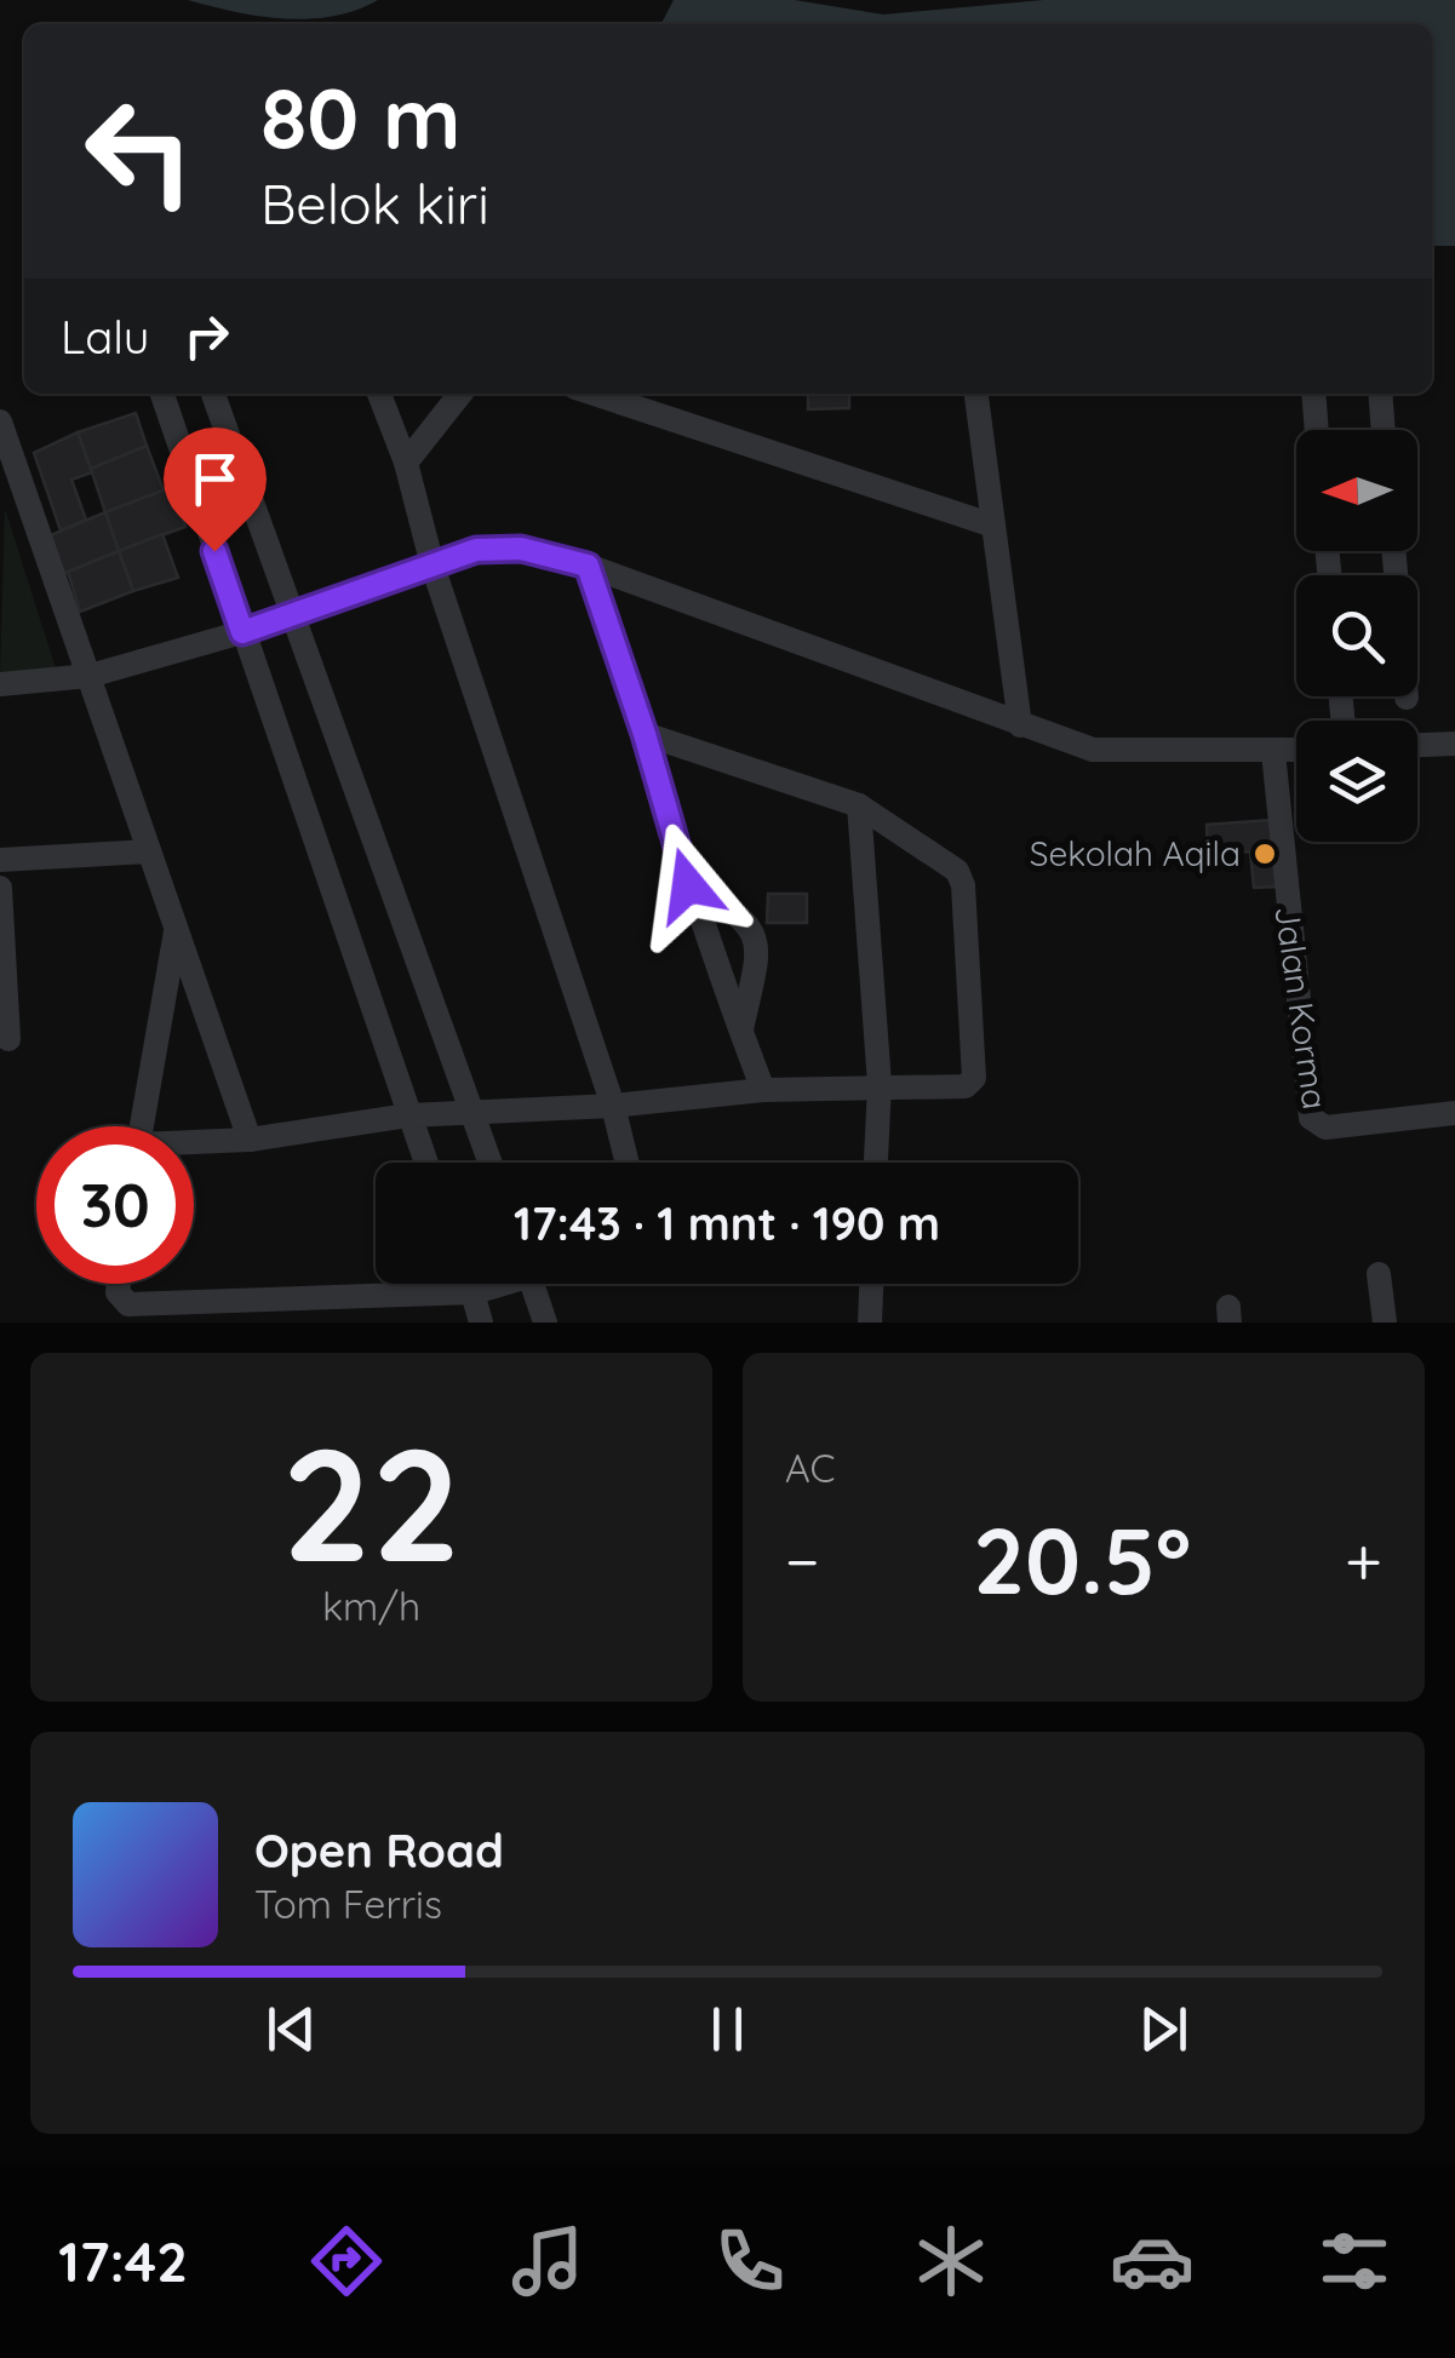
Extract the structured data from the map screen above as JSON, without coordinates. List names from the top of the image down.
{
  "streets": {
    "street": ["Jalan Korma"]
  },
  "places": ["Sekolah Aqila"],
  "north": "left",
  "page": {
    "turn": ["80 m", "Belok kiri"],
    "then": "Lalu",
    "limit": "30",
    "trip": "17:43 · 1 mnt · 190 m",
    "tile": [
      ["22", "km/h"],
      "AC"
    ],
    "heat": ["−", "20.5°", "+"],
    "song": ["Open Road", "Tom Ferris"],
    "tabs": "17:42"
  }
}
